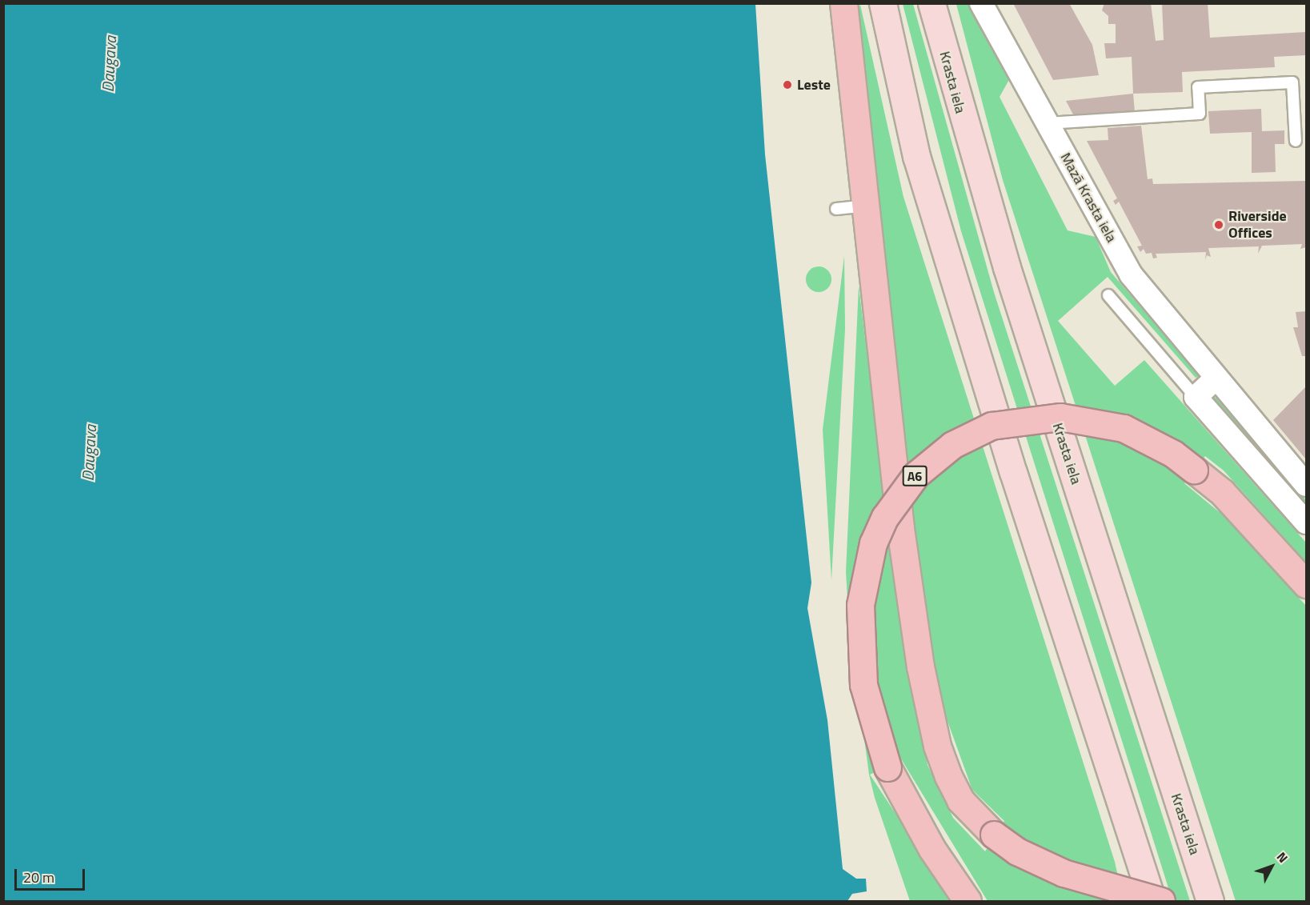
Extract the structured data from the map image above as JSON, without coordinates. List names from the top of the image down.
{
  "streets": {
    "highway": ["A6"],
    "main road": ["Krasta iela"],
    "street": ["Mazā Krasta iela"]
  },
  "water": ["Daugava"],
  "places": ["Leste", "Riverside Offices"],
  "scale_bar": "20 m",
  "north": "top right"
}
